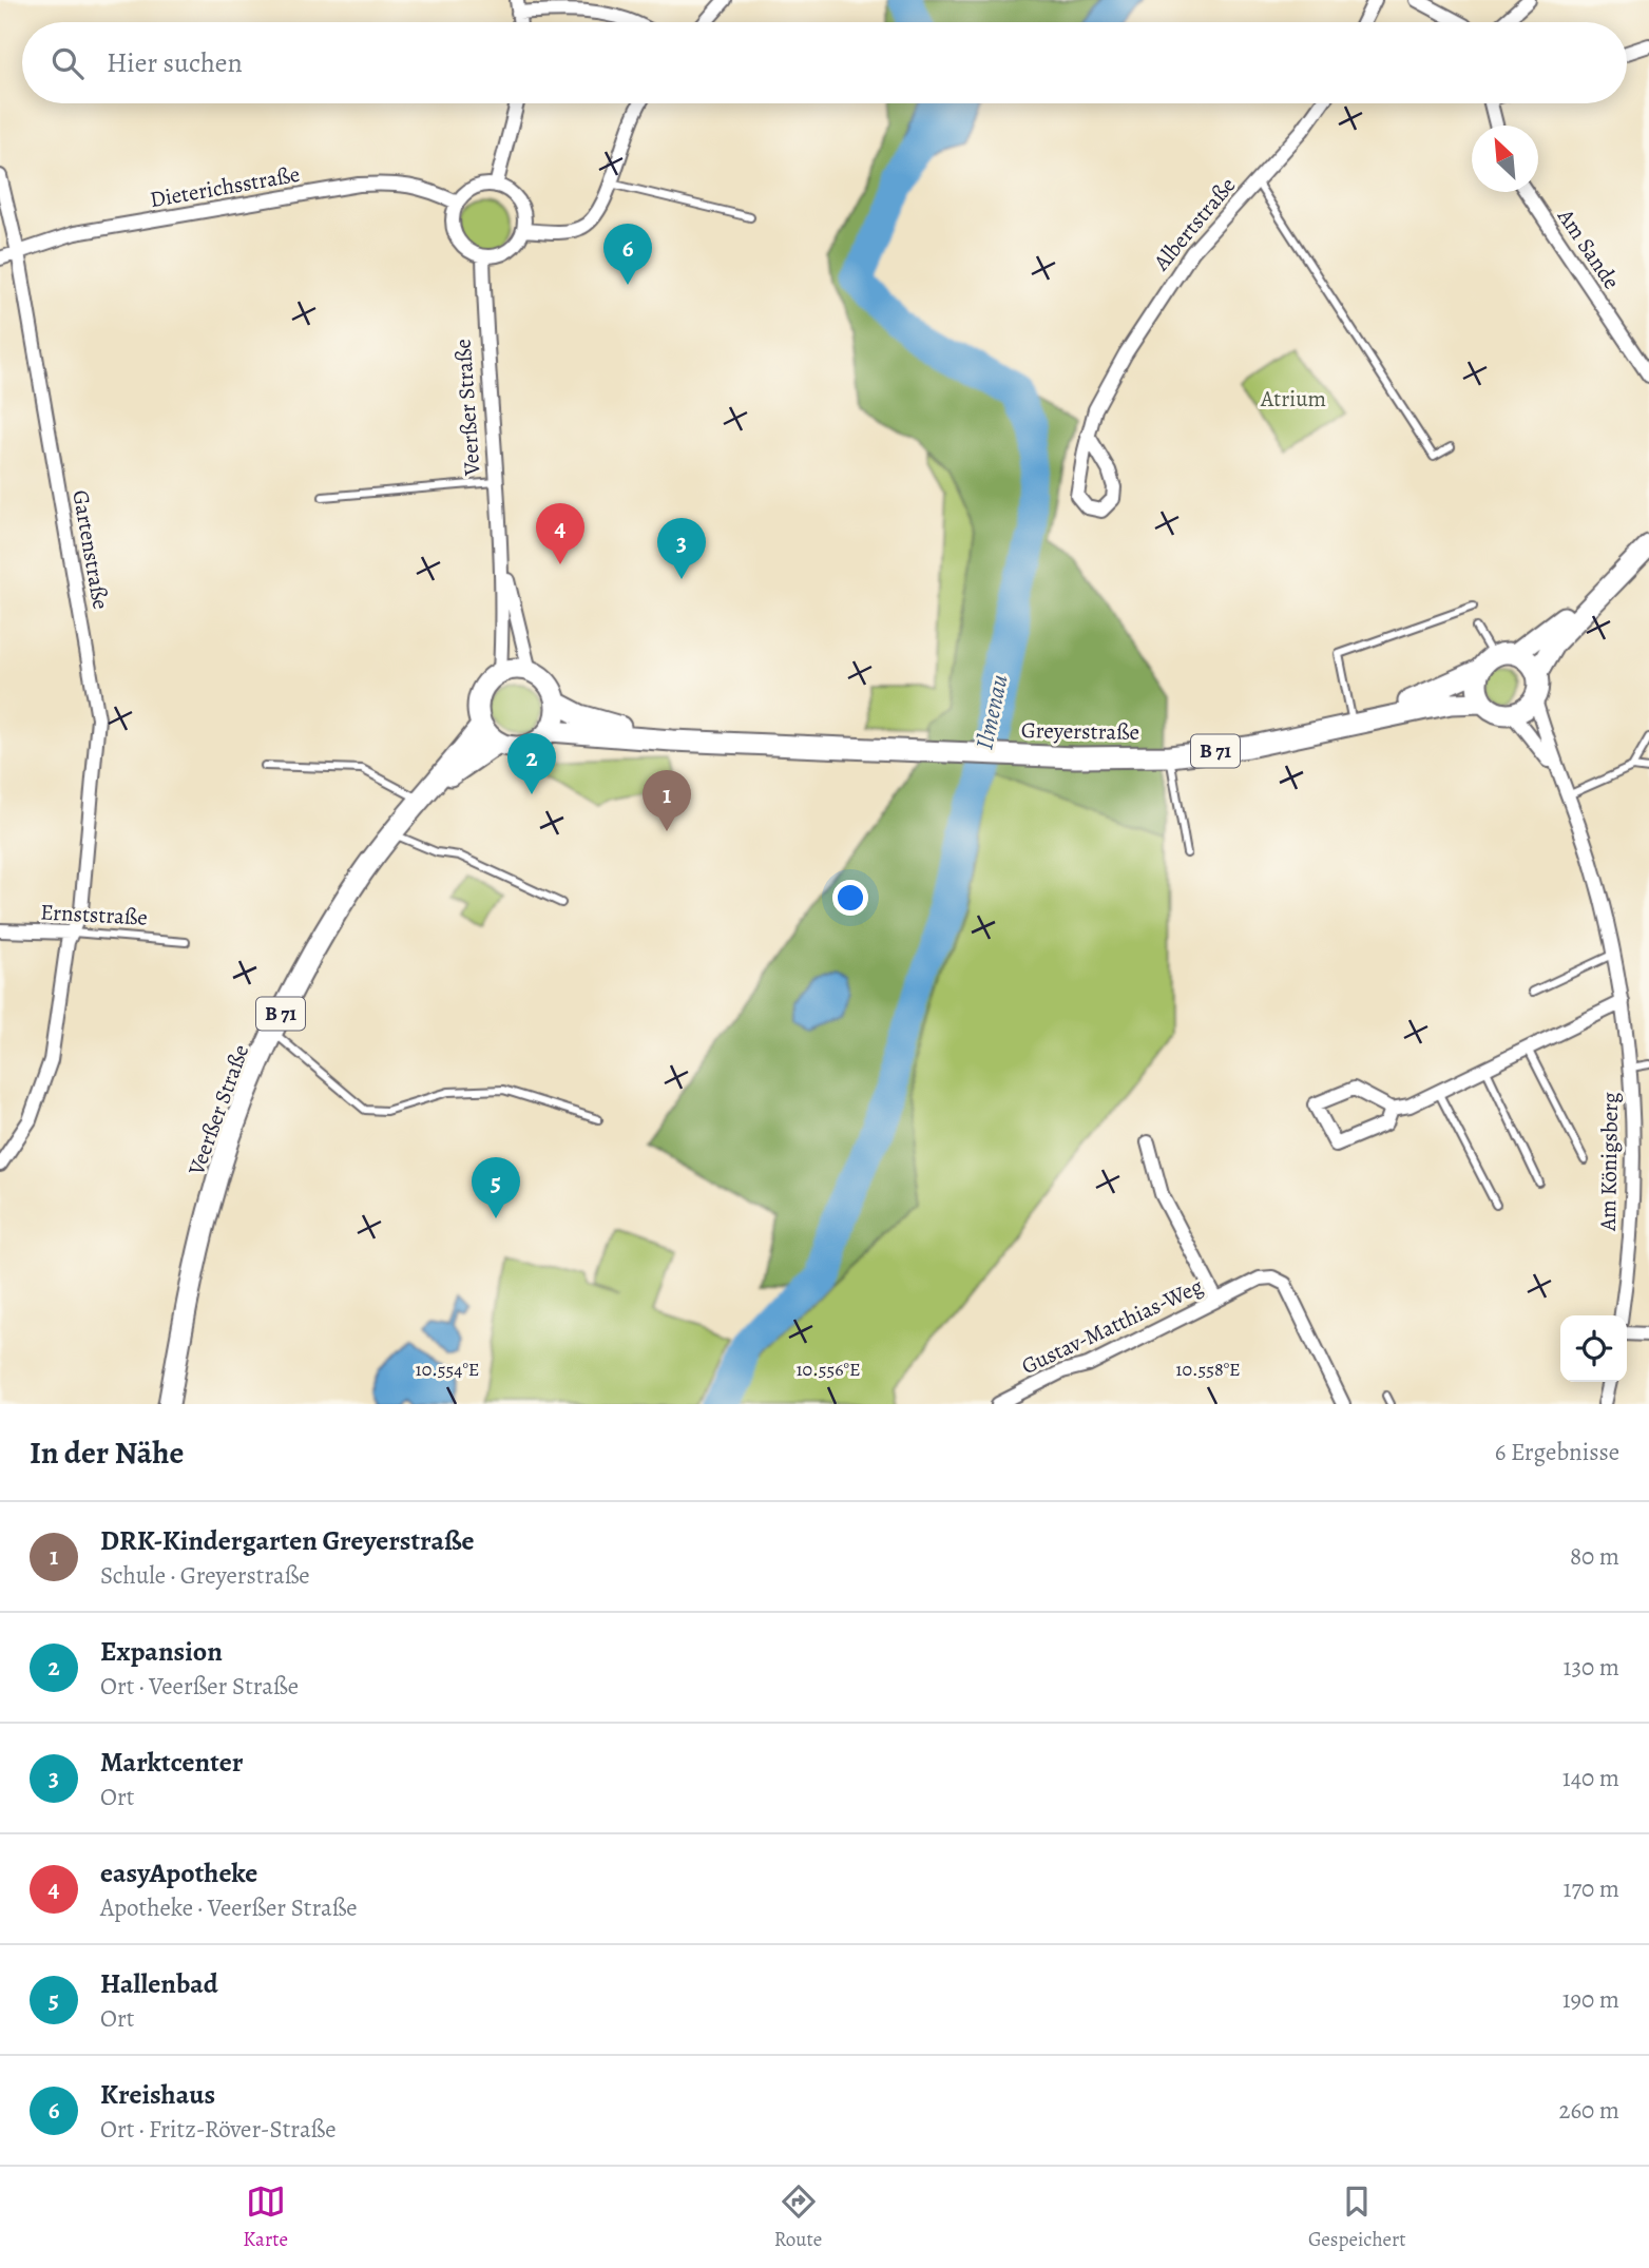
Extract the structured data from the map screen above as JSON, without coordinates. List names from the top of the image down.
{
  "streets": {
    "main road": ["Veerßer Straße", "Greyerstraße", "B 71"],
    "street": [
      "Dieterichsstraße",
      "Albertstraße",
      "Am Sande",
      "Gartenstraße",
      "Ernststraße",
      "Am Königsberg",
      "Gustav-Matthias-Weg"
    ]
  },
  "crossings": [
    ["Dieterichsstraße", "Veerßer Straße"],
    ["Dieterichsstraße", "Gartenstraße"],
    ["Veerßer Straße", "Greyerstraße"],
    ["Gartenstraße", "Ernststraße"],
    ["Greyerstraße", "Am Königsberg"]
  ],
  "water": ["Ilmenau"],
  "parks": ["Atrium"],
  "north": "top left",
  "page": {
    "search": "Hier suchen",
    "pins": [
      "6",
      "4",
      "3",
      "2",
      "1",
      "5"
    ],
    "heading": ["In der Nähe", "6 Ergebnisse"],
    "list": [
      {
        "mark": "1",
        "name": "DRK-Kindergarten Greyerstraße",
        "note": "Schule · Greyerstraße",
        "value": "80 m"
      },
      {
        "mark": "2",
        "name": "Expansion",
        "note": "Ort · Veerßer Straße",
        "value": "130 m"
      },
      {
        "mark": "3",
        "name": "Marktcenter",
        "note": "Ort",
        "value": "140 m"
      },
      {
        "mark": "4",
        "name": "easyApotheke",
        "note": "Apotheke · Veerßer Straße",
        "value": "170 m"
      },
      {
        "mark": "5",
        "name": "Hallenbad",
        "note": "Ort",
        "value": "190 m"
      },
      {
        "mark": "6",
        "name": "Kreishaus",
        "note": "Ort · Fritz-Röver-Straße",
        "value": "260 m"
      }
    ],
    "nav": ["Karte", "Route", "Gespeichert"]
  },
  "coordinates": ["10.554°E", "10.556°E", "10.558°E"]
}
